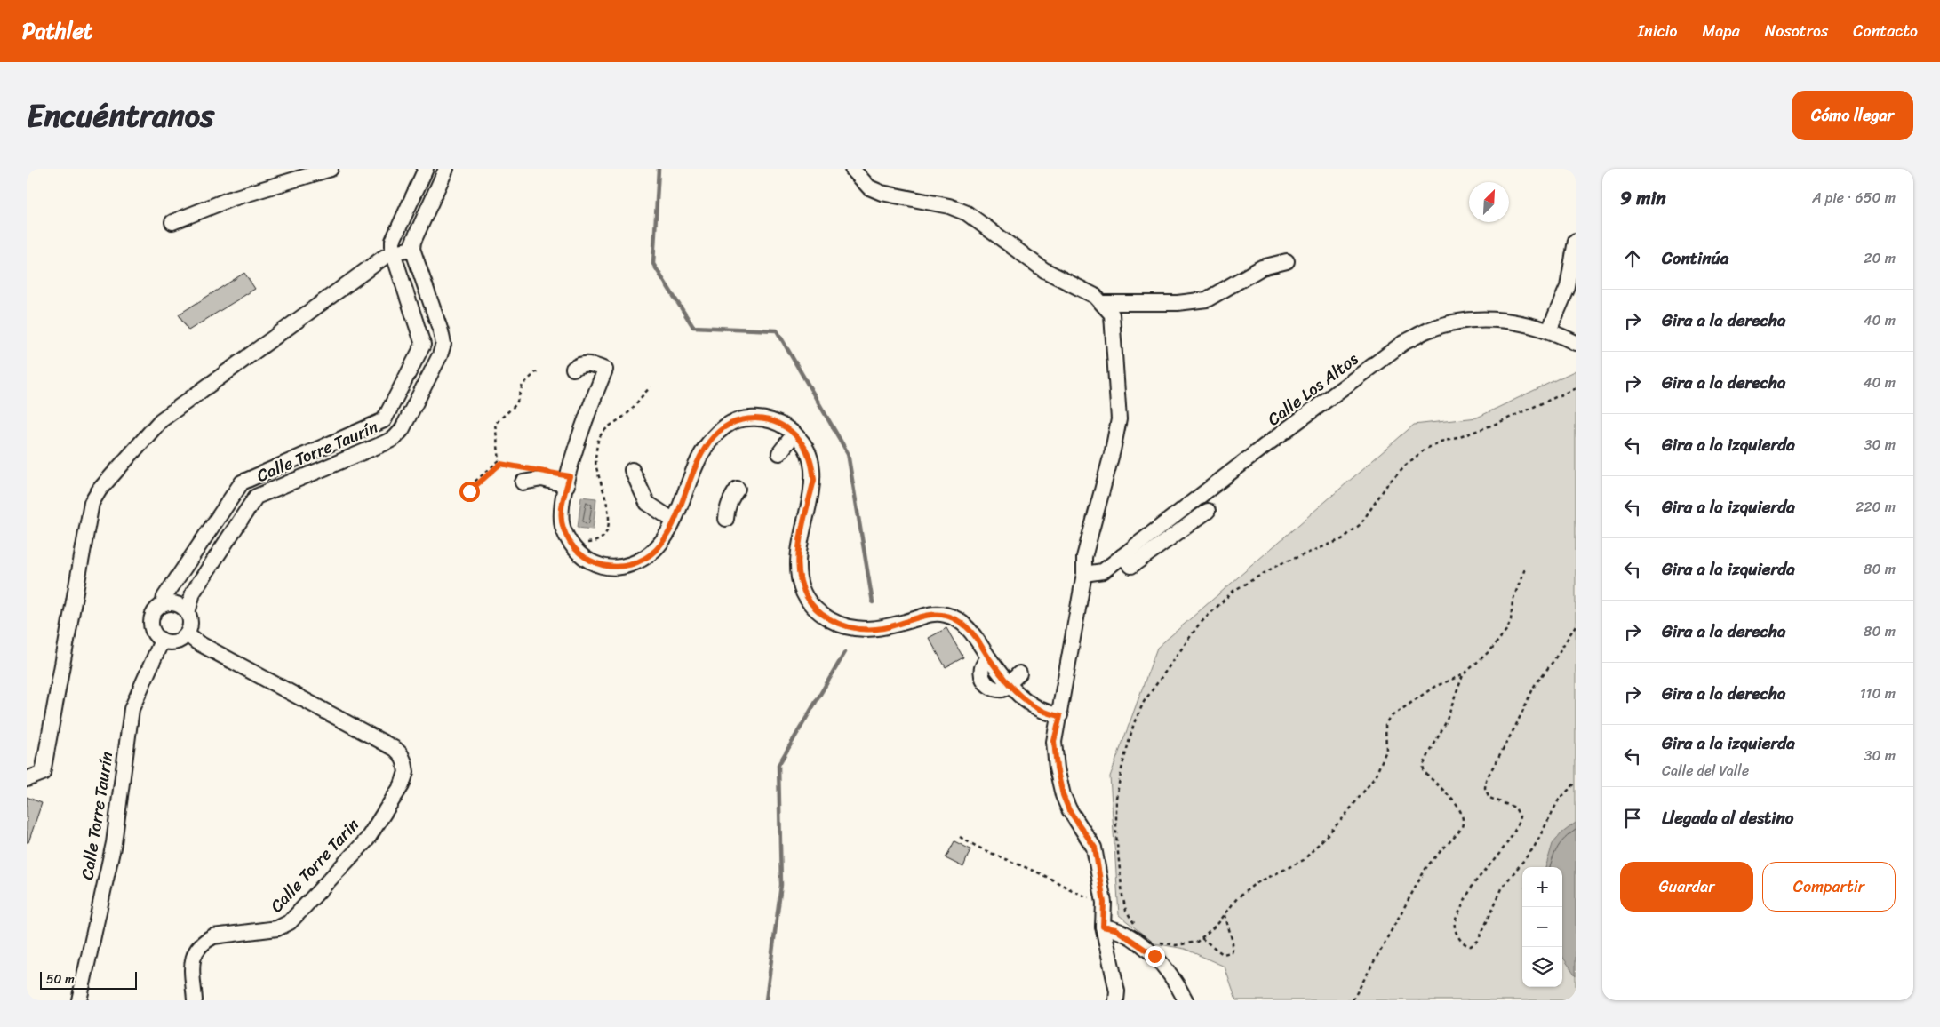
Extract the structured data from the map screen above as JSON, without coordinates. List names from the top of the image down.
{
  "streets": {
    "street": ["Calle Los Altos", "Calle Torre Taurín", "Calle Torre Tarin"]
  },
  "crossings": [
    ["Calle Torre Taurín", "Calle Torre Tarin"]
  ],
  "scale_bar": "50 m",
  "north": "top right",
  "page": {
    "header": "Pathlet",
    "nav": [
      "Inicio",
      "Mapa",
      "Nosotros",
      "Contacto"
    ],
    "title": "Encuéntranos",
    "buttons": [
      "Cómo llegar",
      ["Guardar", "Compartir"]
    ],
    "heading": ["9 min", "A pie · 650 m"],
    "list": [
      ["Continúa", "20 m"],
      ["Gira a la derecha", "40 m"],
      ["Gira a la derecha", "40 m"],
      ["Gira a la izquierda", "30 m"],
      ["Gira a la izquierda", "220 m"],
      ["Gira a la izquierda", "80 m"],
      ["Gira a la derecha", "80 m"],
      ["Gira a la derecha", "110 m"],
      ["Gira a la izquierda", "Calle del Valle", "30 m"],
      "Llegada al destino"
    ],
    "map_buttons": ["+", "−"],
    "scale": "50 m"
  }
}
